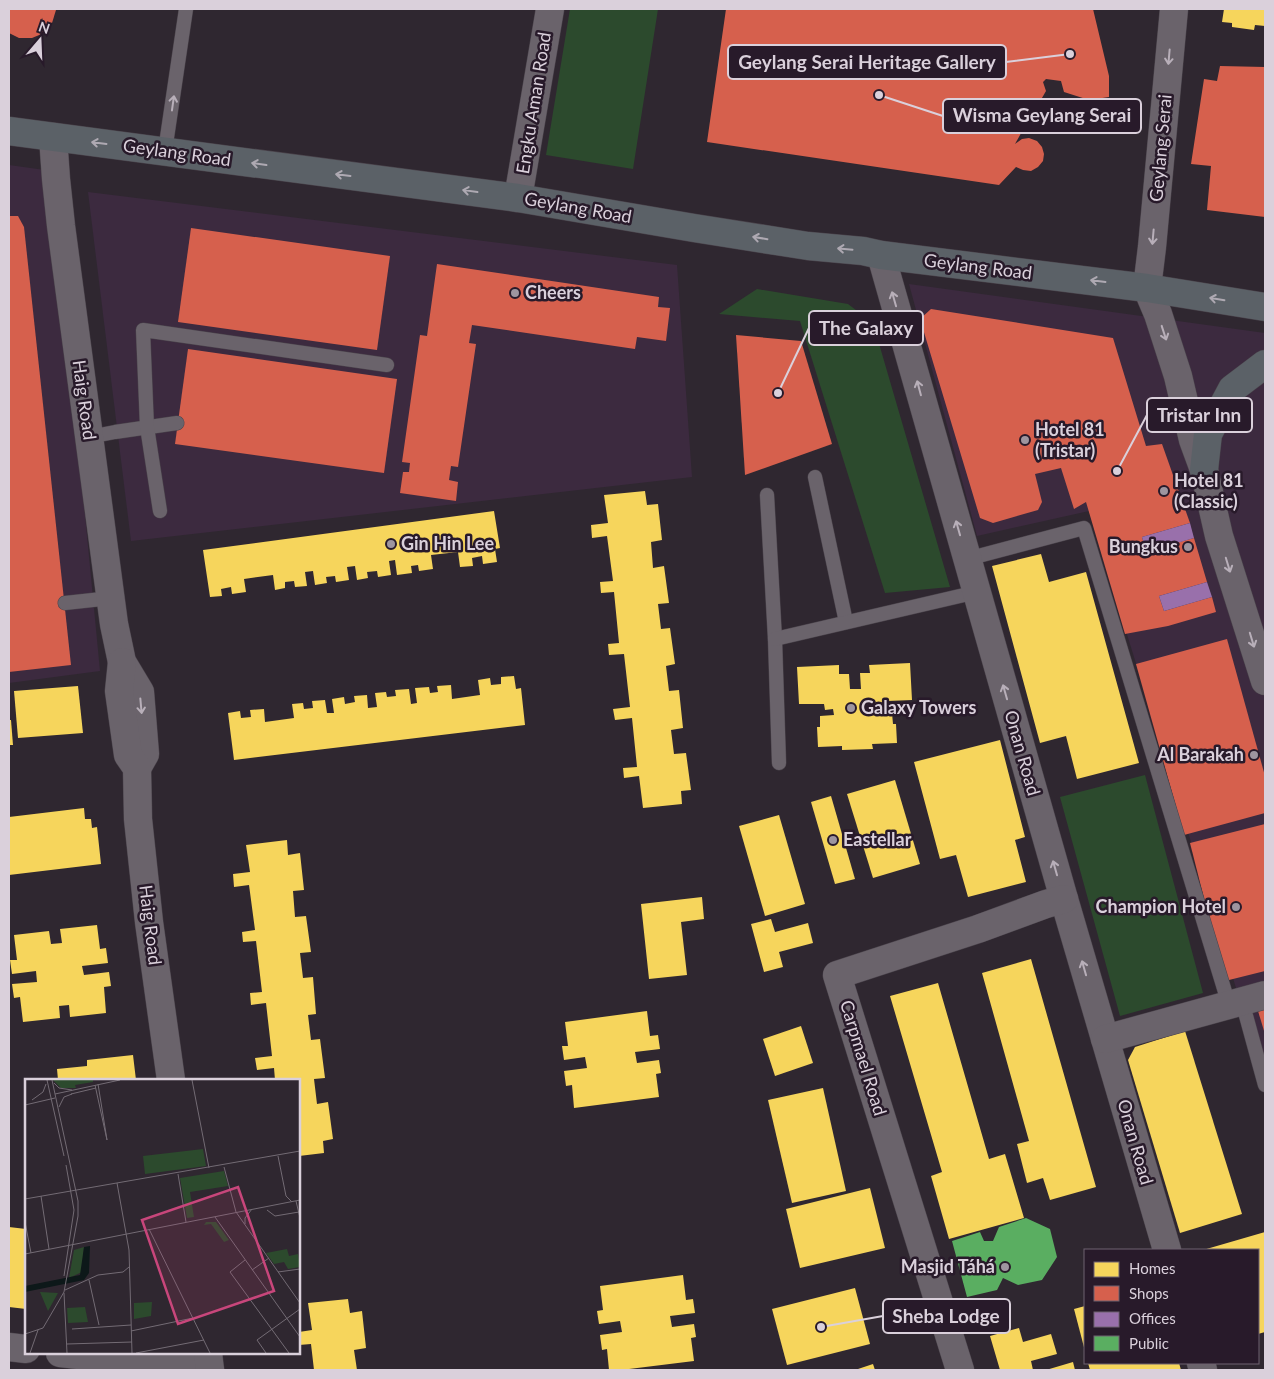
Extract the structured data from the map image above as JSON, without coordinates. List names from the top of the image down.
{
  "streets": {
    "main road": ["Geylang Road"],
    "street": [
      "Engku Aman Road",
      "Geylang Serai",
      "Haig Road",
      "Onan Road",
      "Carpmael Road"
    ]
  },
  "crossings": [
    ["Engku Aman Road", "Geylang Road"],
    ["Geylang Serai", "Geylang Road"],
    ["Geylang Road", "Haig Road"],
    ["Geylang Road", "Onan Road"],
    ["Onan Road", "Carpmael Road"]
  ],
  "one_way": ["Geylang Serai", "Geylang Road", "Onan Road"],
  "places": [
    "Geylang Serai Heritage Gallery",
    "Wisma Geylang Serai",
    "Cheers",
    "The Galaxy",
    "Hotel 81 (Tristar)",
    "Tristar Inn",
    "Hotel 81 (Classic)",
    "Gin Hin Lee",
    "Bungkus",
    "Galaxy Towers",
    "Al Barakah",
    "Eastellar",
    "Champion Hotel",
    "Masjid Táhá",
    "Sheba Lodge"
  ],
  "legend": [
    "Homes",
    "Shops",
    "Offices",
    "Public"
  ],
  "north": "top"
}
